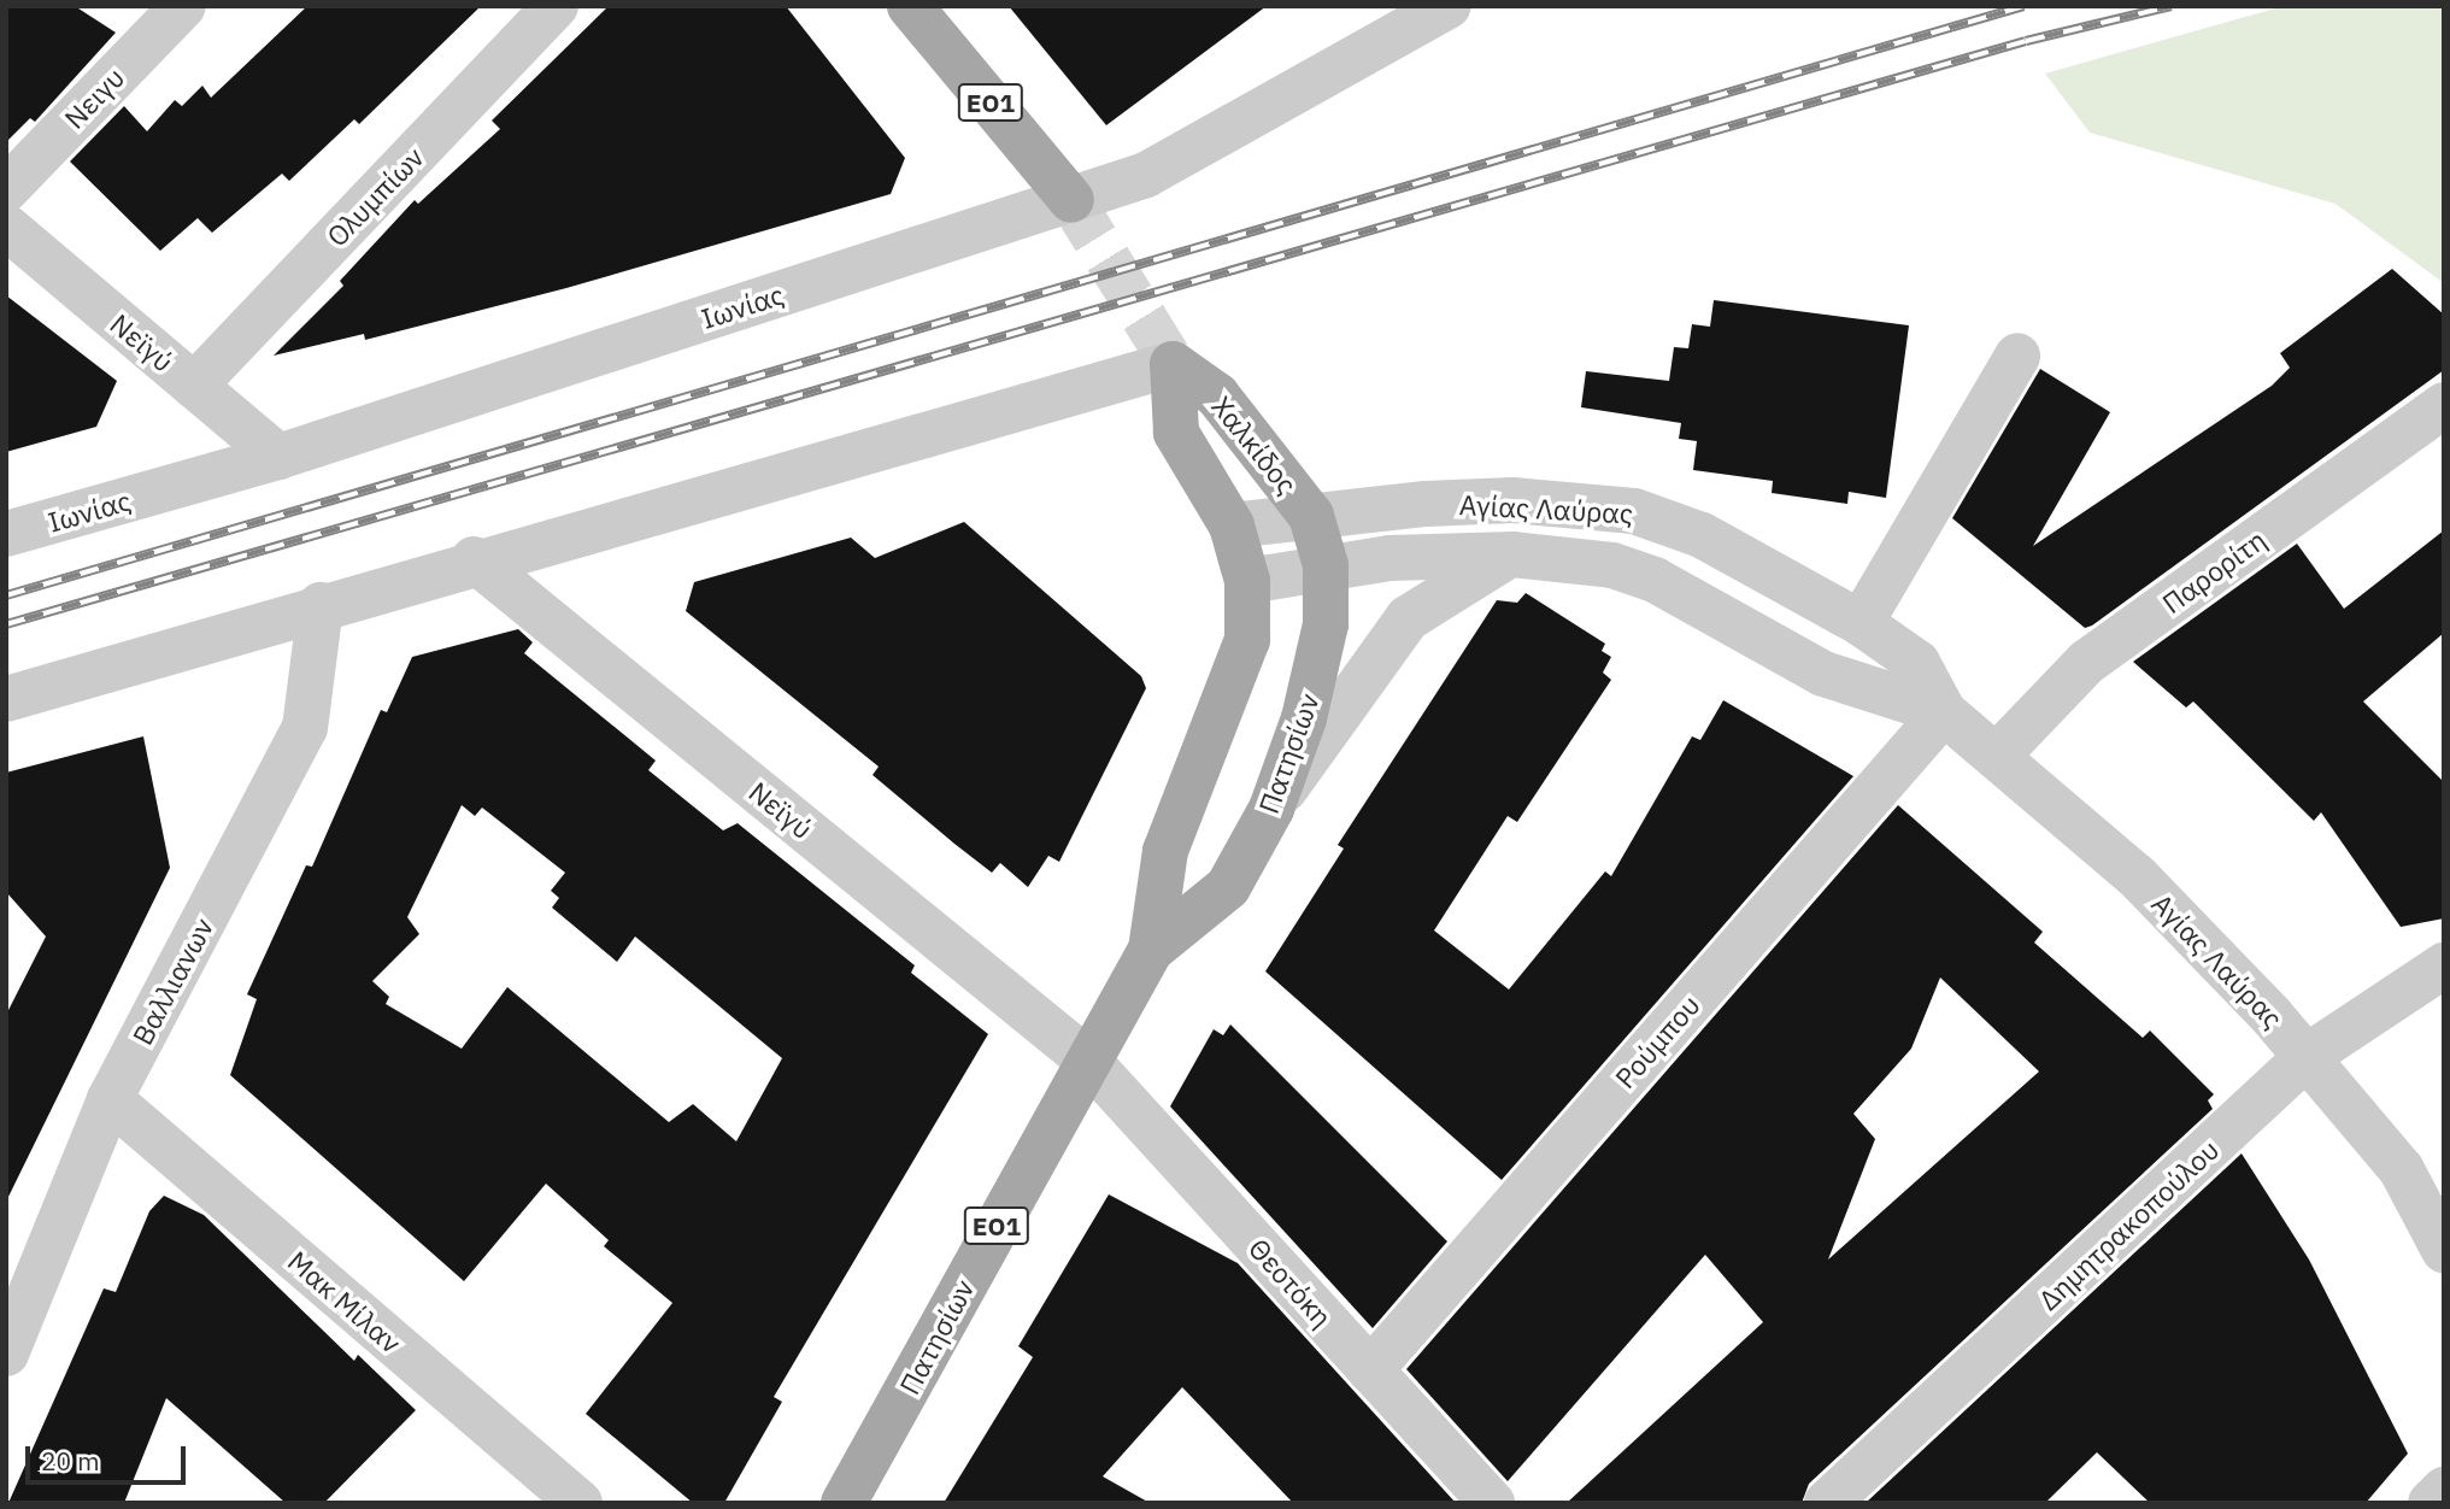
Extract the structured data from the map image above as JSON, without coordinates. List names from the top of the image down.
{
  "streets": {
    "main road": ["ΕΟ1", "Χαλκίδος", "Πατησίων"],
    "street": [
      "Νειγυ",
      "Ολυμπίων",
      "Ιωνίας",
      "Νεϊγύ",
      "Αγίας Λαύρας",
      "Παρορίτη",
      "Βαλλιανων",
      "Ρούμπου",
      "Δημητρακοπούλου",
      "Θεοτόκη",
      "Μακ Μίλαν"
    ]
  },
  "crossings": [
    ["ΕΟ1", "Ιωνίας"],
    ["Ολυμπίων", "Νεϊγύ"],
    ["Ιωνίας", "Νεϊγύ"],
    ["Νεϊγύ", "Πατησίων"],
    ["Νεϊγύ", "Θεοτόκη"],
    ["Χαλκίδος", "Αγίας Λαύρας"],
    ["Χαλκίδος", "Πατησίων"],
    ["Αγίας Λαύρας", "Παρορίτη"],
    ["Αγίας Λαύρας", "Πατησίων"],
    ["Αγίας Λαύρας", "Ρούμπου"],
    ["Αγίας Λαύρας", "Δημητρακοπούλου"],
    ["Πατησίων", "Θεοτόκη"],
    ["Βαλλιανων", "Μακ Μίλαν"],
    ["Ρούμπου", "Θεοτόκη"]
  ],
  "scale_bar": "20 m"
}
